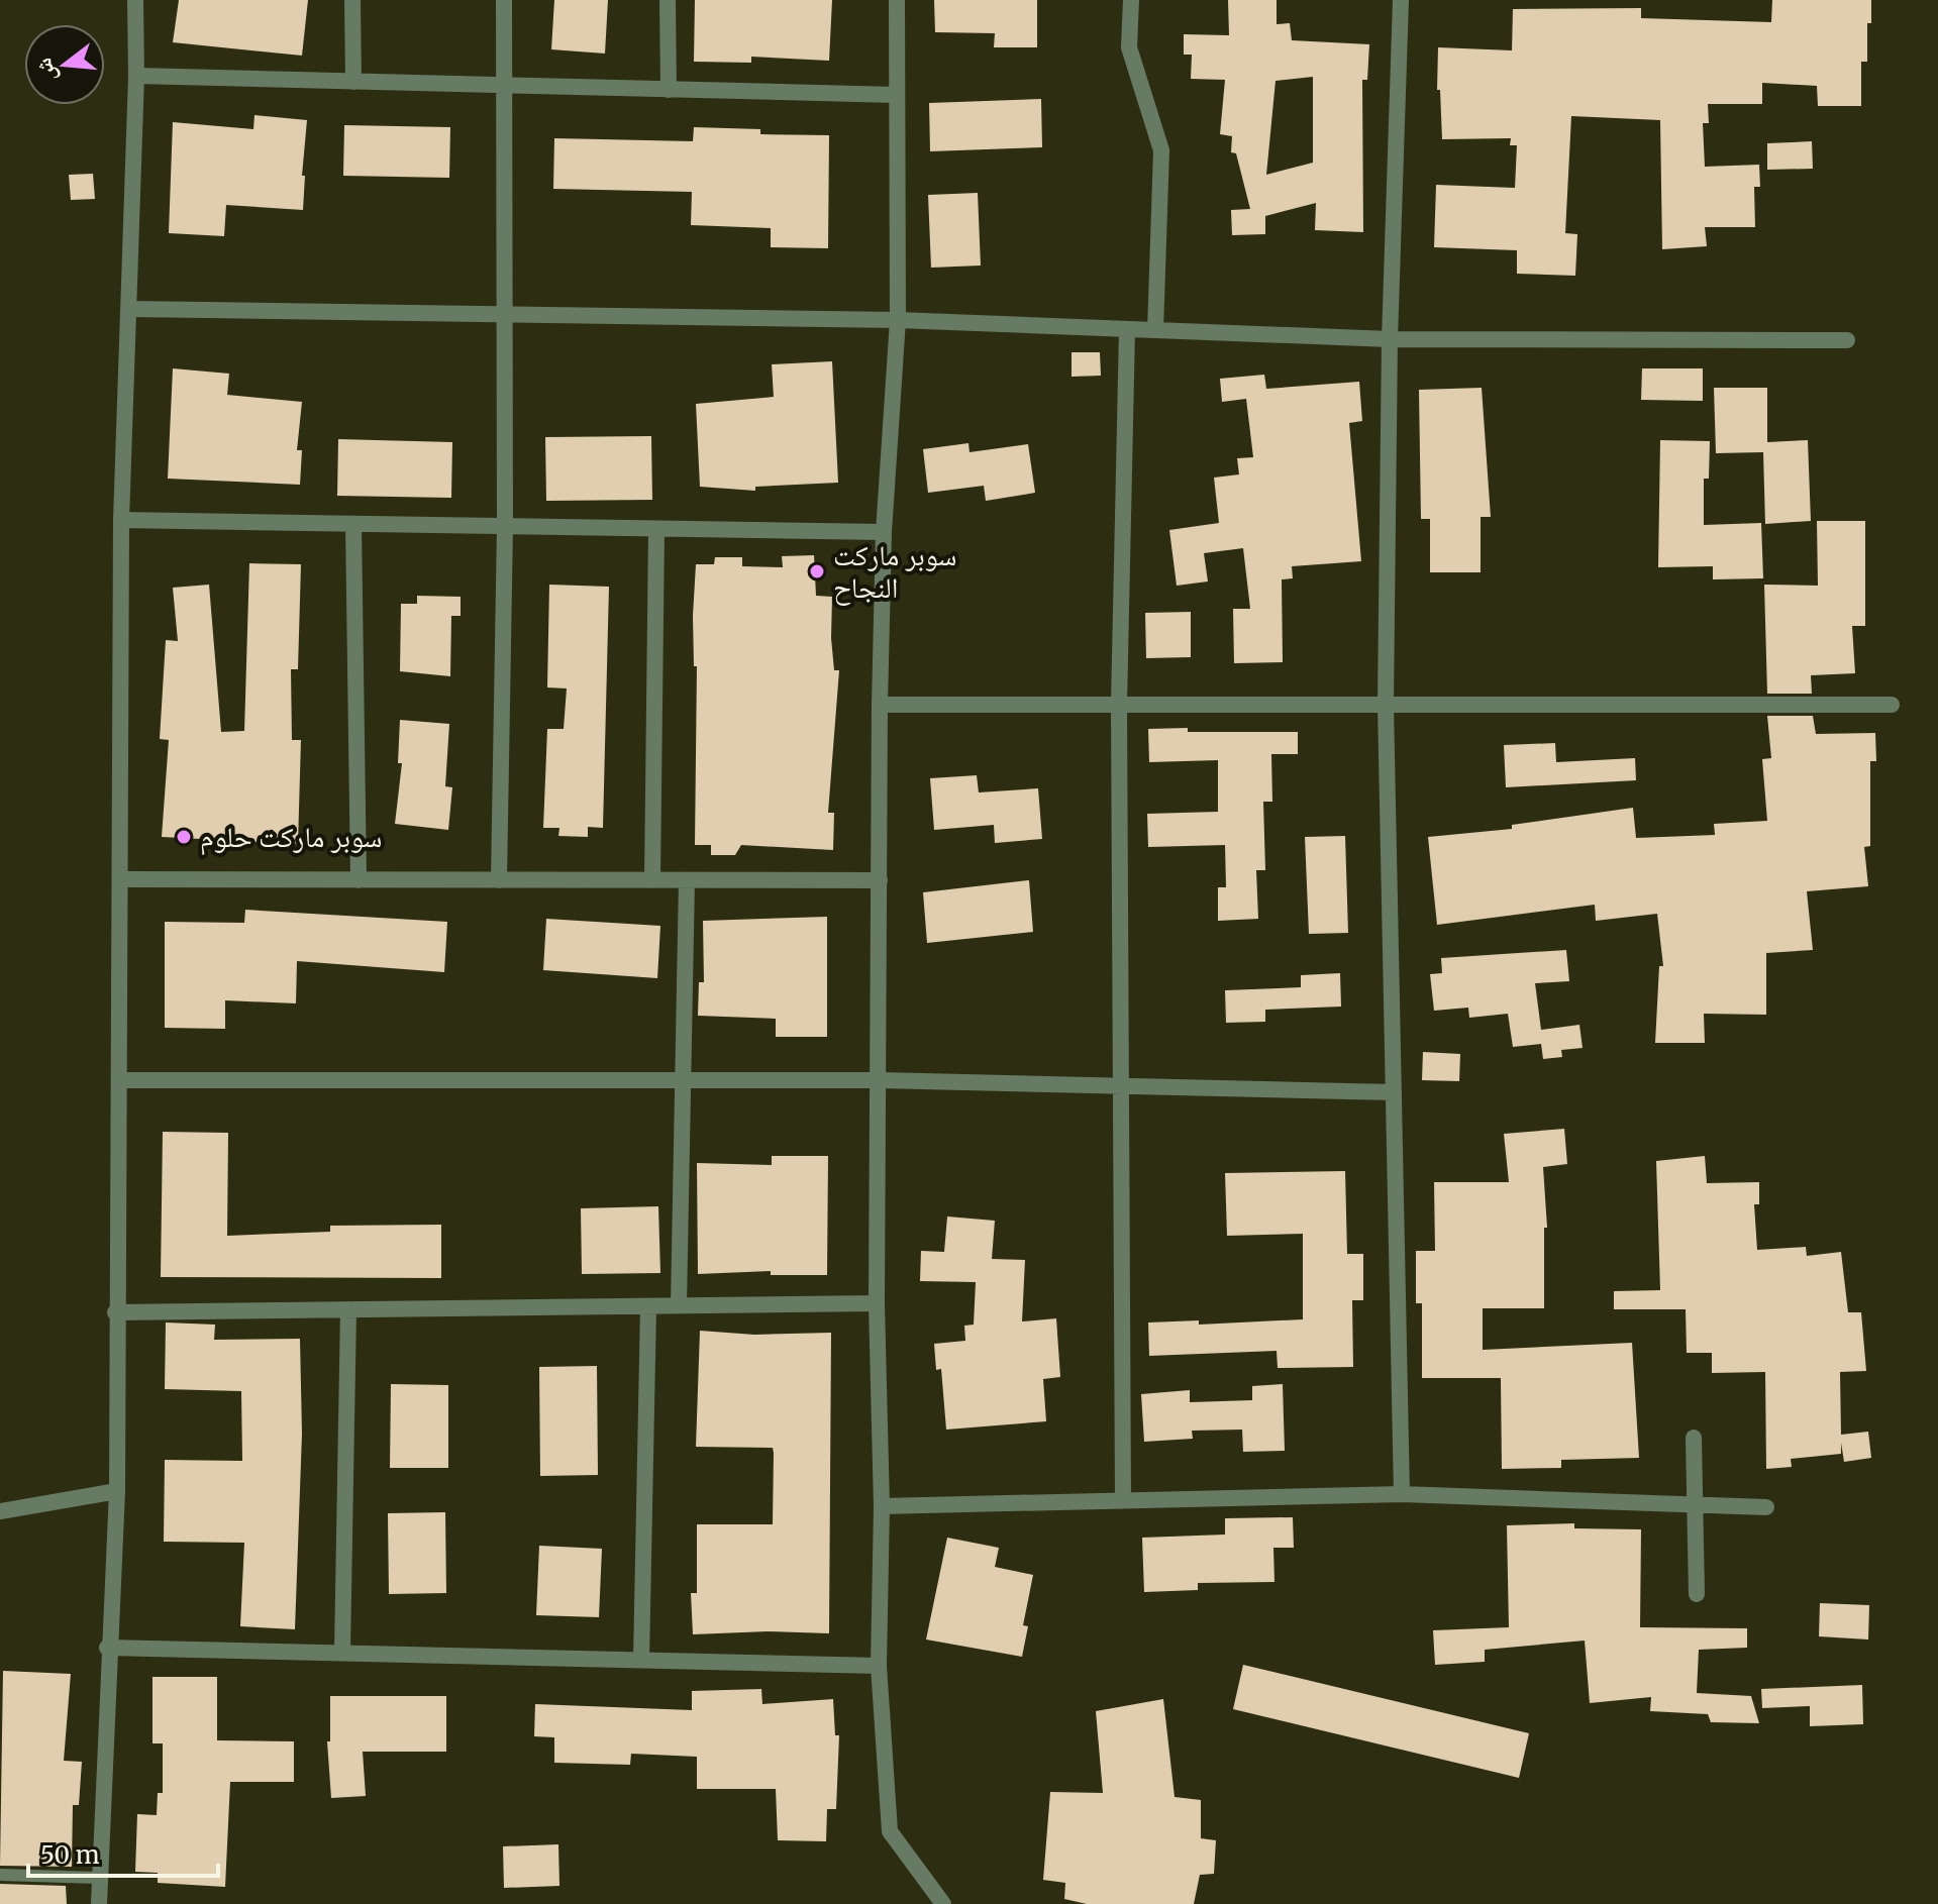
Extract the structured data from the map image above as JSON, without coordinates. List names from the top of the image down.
{
  "places": ["سوبر ماركت النجاح", "سوبر ماركت حلوم"],
  "scale_bar": "50 m",
  "north": "left"
}
